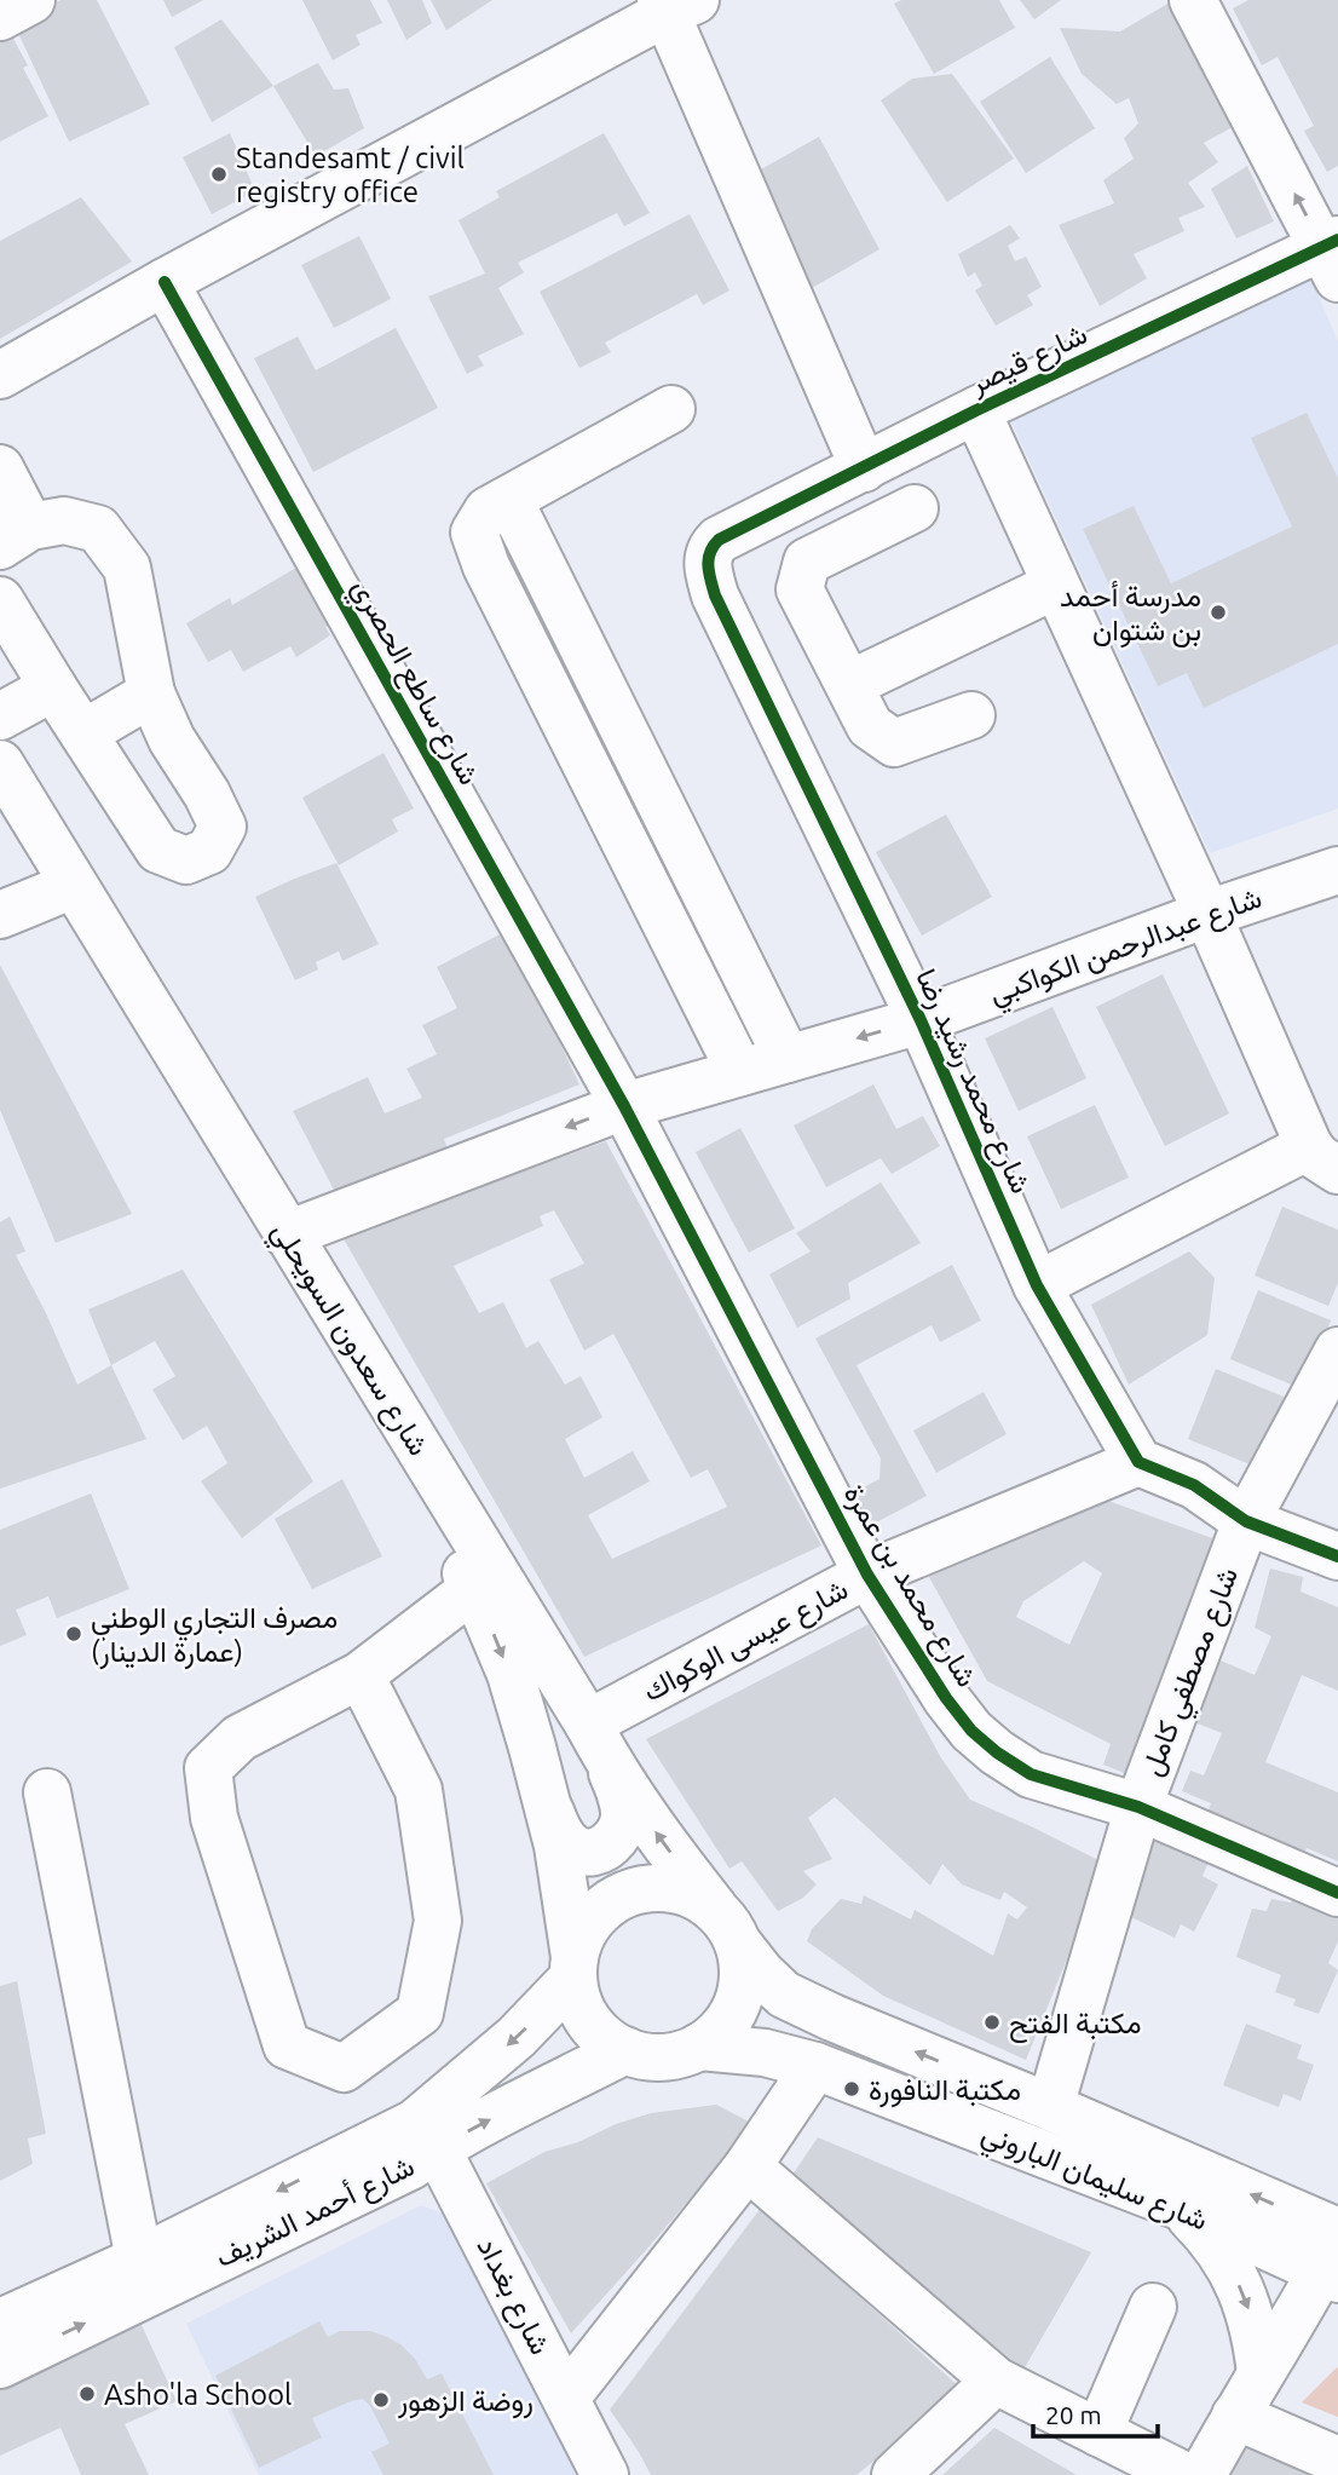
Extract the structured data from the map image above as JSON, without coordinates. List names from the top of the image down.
{
  "streets": {
    "main road": [
      "شارع قيصر",
      "شارع ساطع الحصري",
      "شارع عبدالرحمن الكواكبي",
      "شارع محمد رشيد رضا",
      "شارع سعدون السويحلي",
      "شارع محمد بن عمرة",
      "شارع عيسى الوكواك",
      "شارع مصطفي كامل",
      "شارع سليمان الباروني",
      "شارع أحمد الشريف",
      "شارع بغداد"
    ]
  },
  "crossings": [
    ["شارع قيصر", "شارع محمد رشيد رضا"],
    ["شارع ساطع الحصري", "شارع عبدالرحمن الكواكبي"],
    ["شارع ساطع الحصري", "شارع محمد بن عمرة"],
    ["شارع عبدالرحمن الكواكبي", "شارع محمد رشيد رضا"],
    ["شارع عبدالرحمن الكواكبي", "شارع سعدون السويحلي"],
    ["شارع عبدالرحمن الكواكبي", "شارع محمد بن عمرة"],
    ["شارع محمد رشيد رضا", "شارع عيسى الوكواك"],
    ["شارع سعدون السويحلي", "شارع عيسى الوكواك"],
    ["شارع سعدون السويحلي", "شارع سليمان الباروني"],
    ["شارع سعدون السويحلي", "شارع أحمد الشريف"],
    ["شارع محمد بن عمرة", "شارع عيسى الوكواك"],
    ["شارع محمد بن عمرة", "شارع مصطفي كامل"],
    ["شارع مصطفي كامل", "شارع سليمان الباروني"],
    ["شارع سليمان الباروني", "شارع أحمد الشريف"],
    ["شارع أحمد الشريف", "شارع بغداد"]
  ],
  "one_way": ["شارع عبدالرحمن الكواكبي"],
  "places": [
    "Standesamt / civil registry office",
    "مدرسة أحمد بن شتوان",
    "مصرف التجاري الوطني (عمارة الدينار)",
    "مكتبة الفتح",
    "مكتبة النافورة",
    "Asho'la School",
    "روضة الزهور"
  ],
  "scale_bar": "20 m"
}
